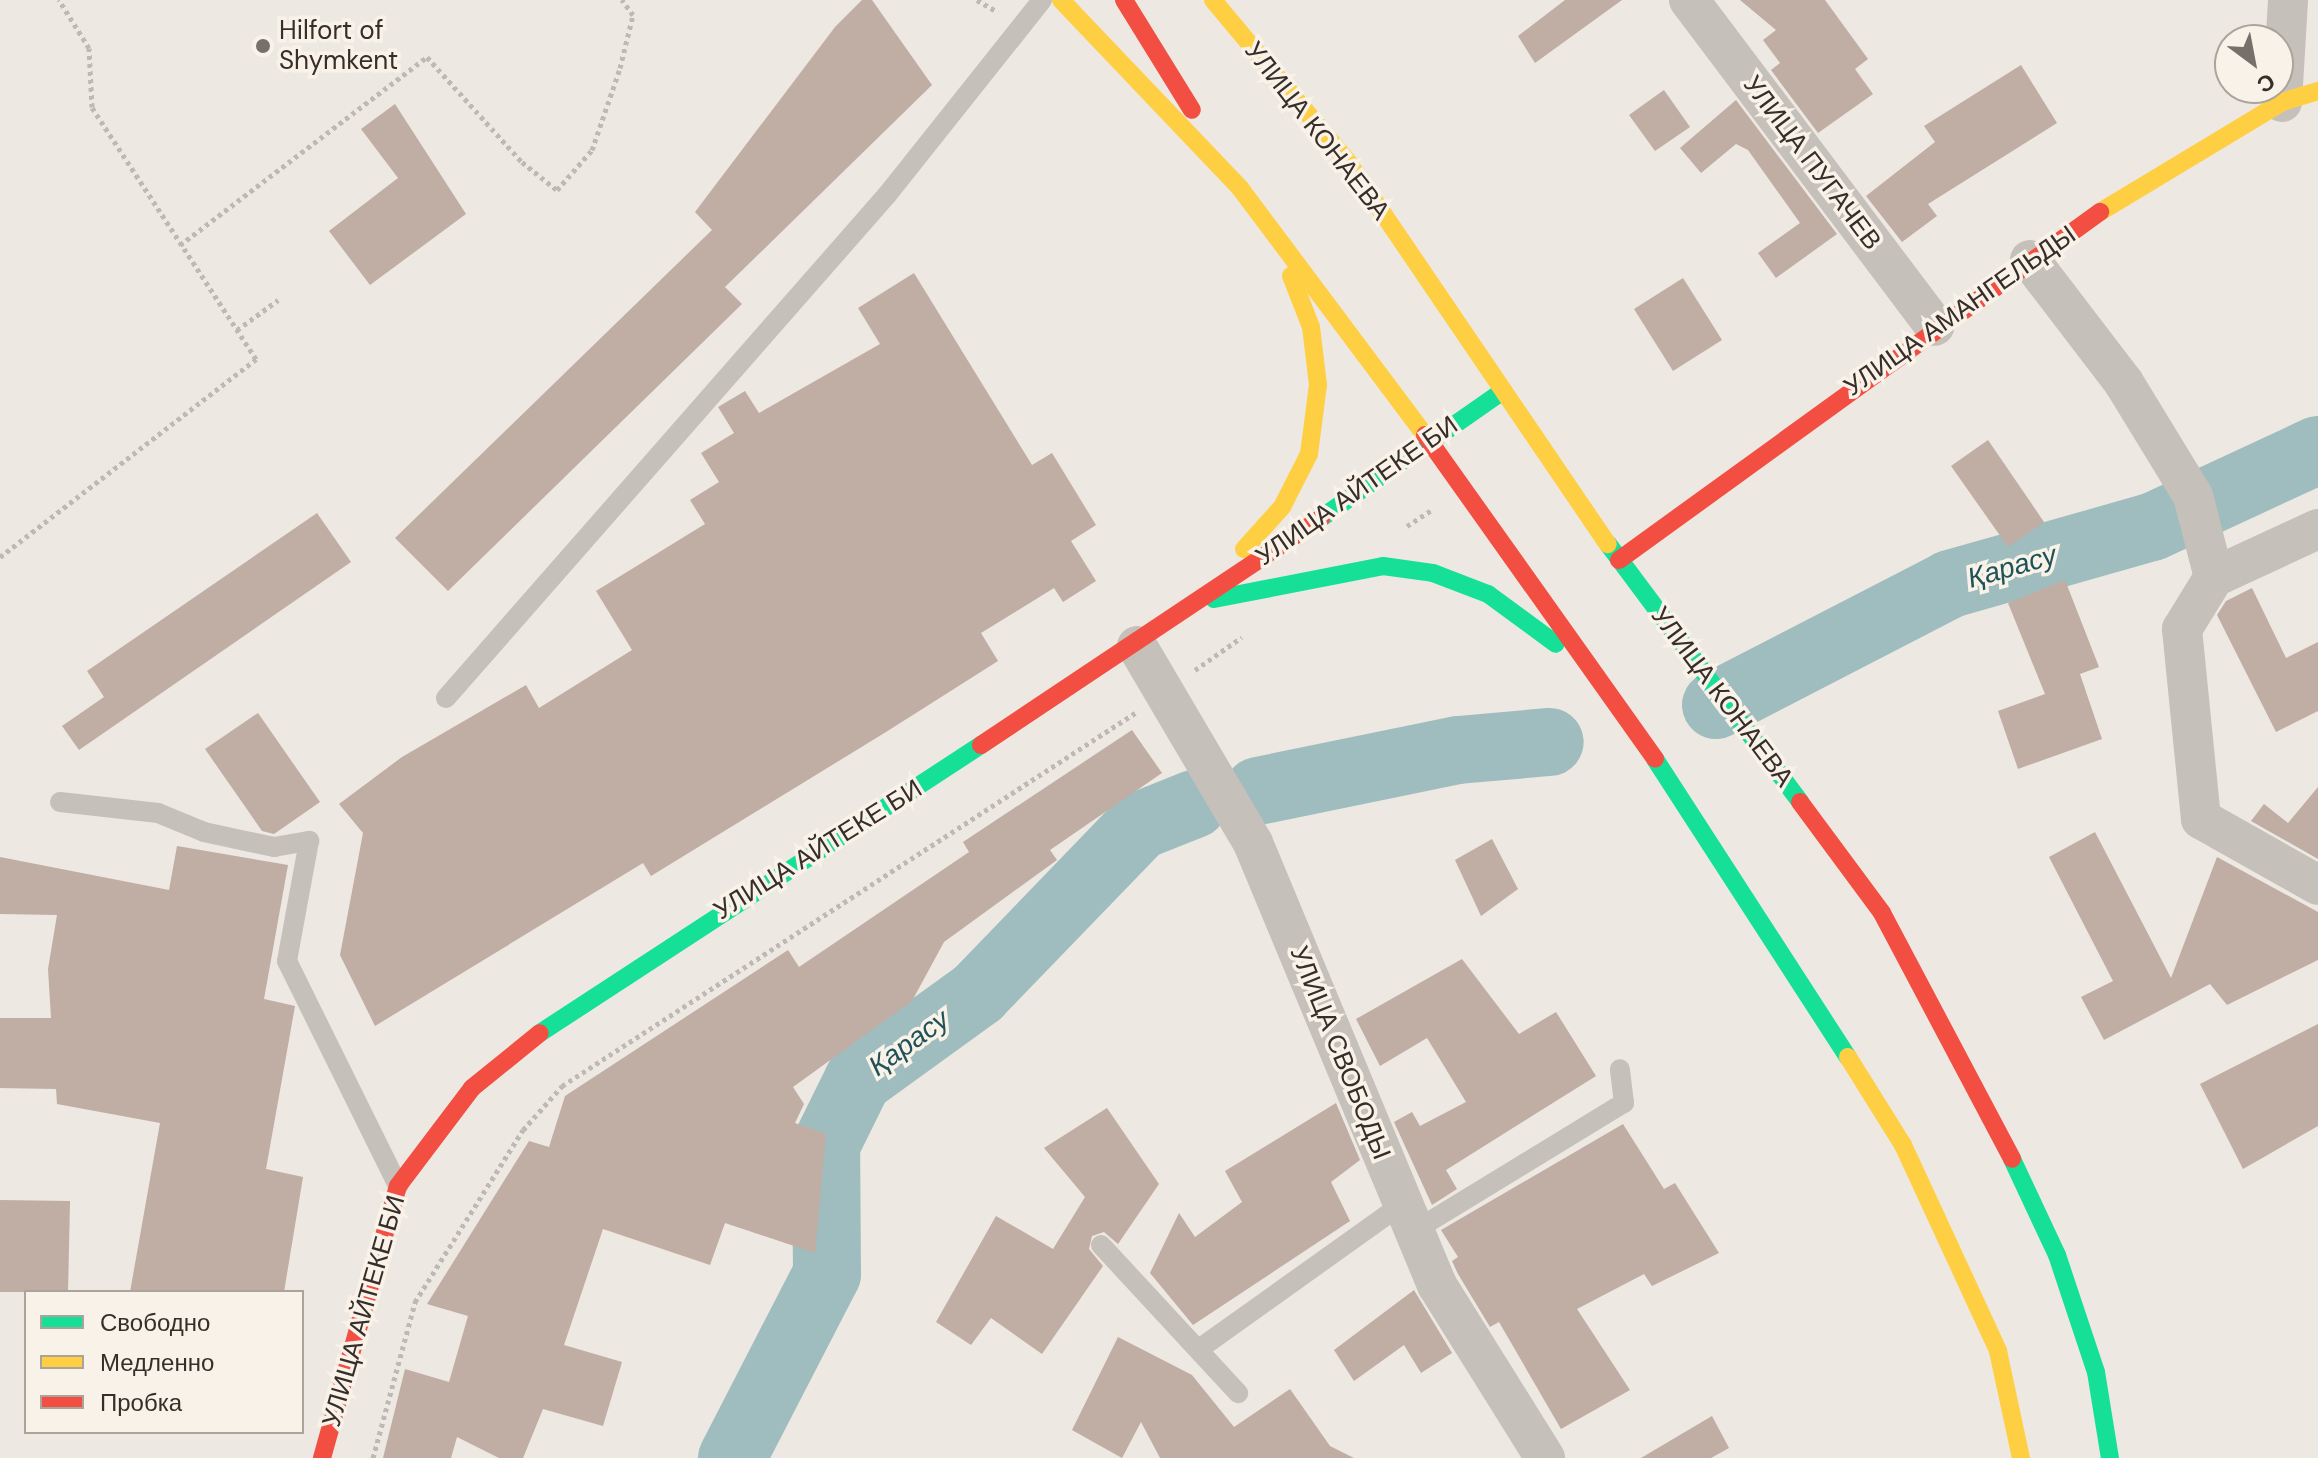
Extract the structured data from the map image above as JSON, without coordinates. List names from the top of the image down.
{
  "streets": {
    "main road": ["УЛИЦА КОНАЕВА", "УЛИЦА АМАНГЕЛЬДЫ", "УЛИЦА АЙТЕКЕ БИ"],
    "street": ["УЛИЦА ПУГАЧЕВ", "УЛИЦА СВОБОДЫ"]
  },
  "crossings": [
    ["УЛИЦА КОНАЕВА", "УЛИЦА АМАНГЕЛЬДЫ"],
    ["УЛИЦА КОНАЕВА", "УЛИЦА АЙТЕКЕ БИ"],
    ["УЛИЦА ПУГАЧЕВ", "УЛИЦА АМАНГЕЛЬДЫ"],
    ["УЛИЦА АЙТЕКЕ БИ", "УЛИЦА СВОБОДЫ"]
  ],
  "water": ["Қарасу"],
  "places": ["Hilfort of Shymkent"],
  "legend": ["Свободно", "Медленно", "Пробка"],
  "north": "bottom right"
}
